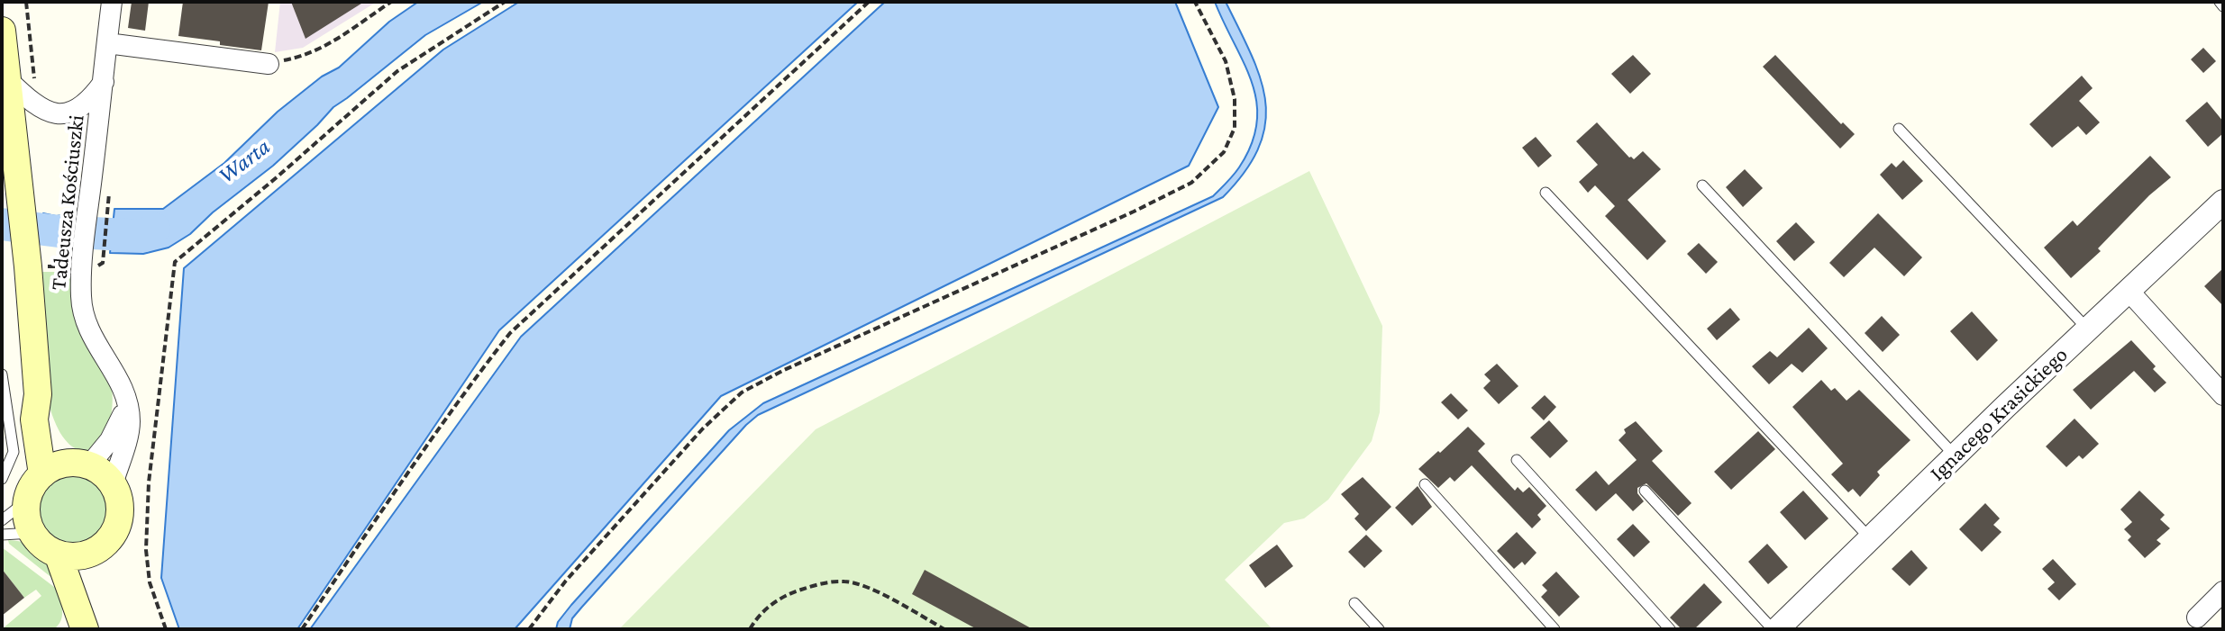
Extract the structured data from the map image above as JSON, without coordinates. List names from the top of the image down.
{
  "streets": {
    "street": ["Tadeusza Kościuszki", "Ignacego Krasickiego"]
  },
  "water": ["Warta"]
}
